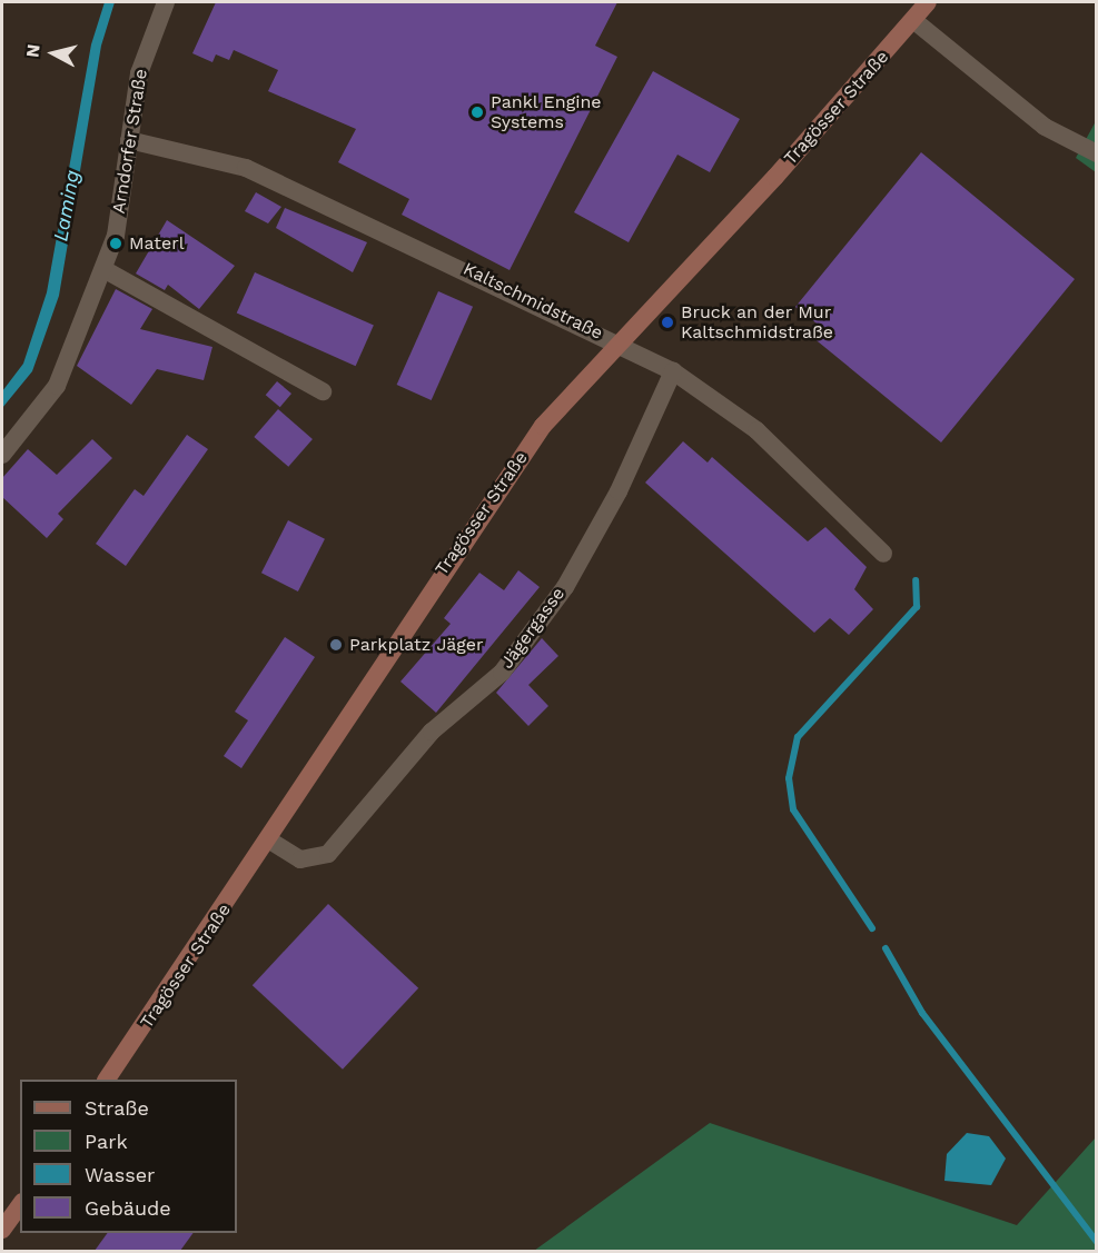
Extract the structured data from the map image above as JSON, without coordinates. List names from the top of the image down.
{
  "streets": {
    "main road": ["Tragösser Straße"],
    "street": ["Arndorfer Straße", "Kaltschmidstraße", "Jägergasse"]
  },
  "crossings": [
    ["Tragösser Straße", "Kaltschmidstraße"],
    ["Tragösser Straße", "Jägergasse"],
    ["Arndorfer Straße", "Kaltschmidstraße"],
    ["Kaltschmidstraße", "Jägergasse"]
  ],
  "water": ["Laming"],
  "places": [
    "Pankl Engine Systems",
    "Materl",
    "Bruck an der Mur Kaltschmidstraße",
    "Parkplatz Jäger"
  ],
  "legend": [
    "Straße",
    "Park",
    "Wasser",
    "Gebäude"
  ],
  "north": "left"
}
